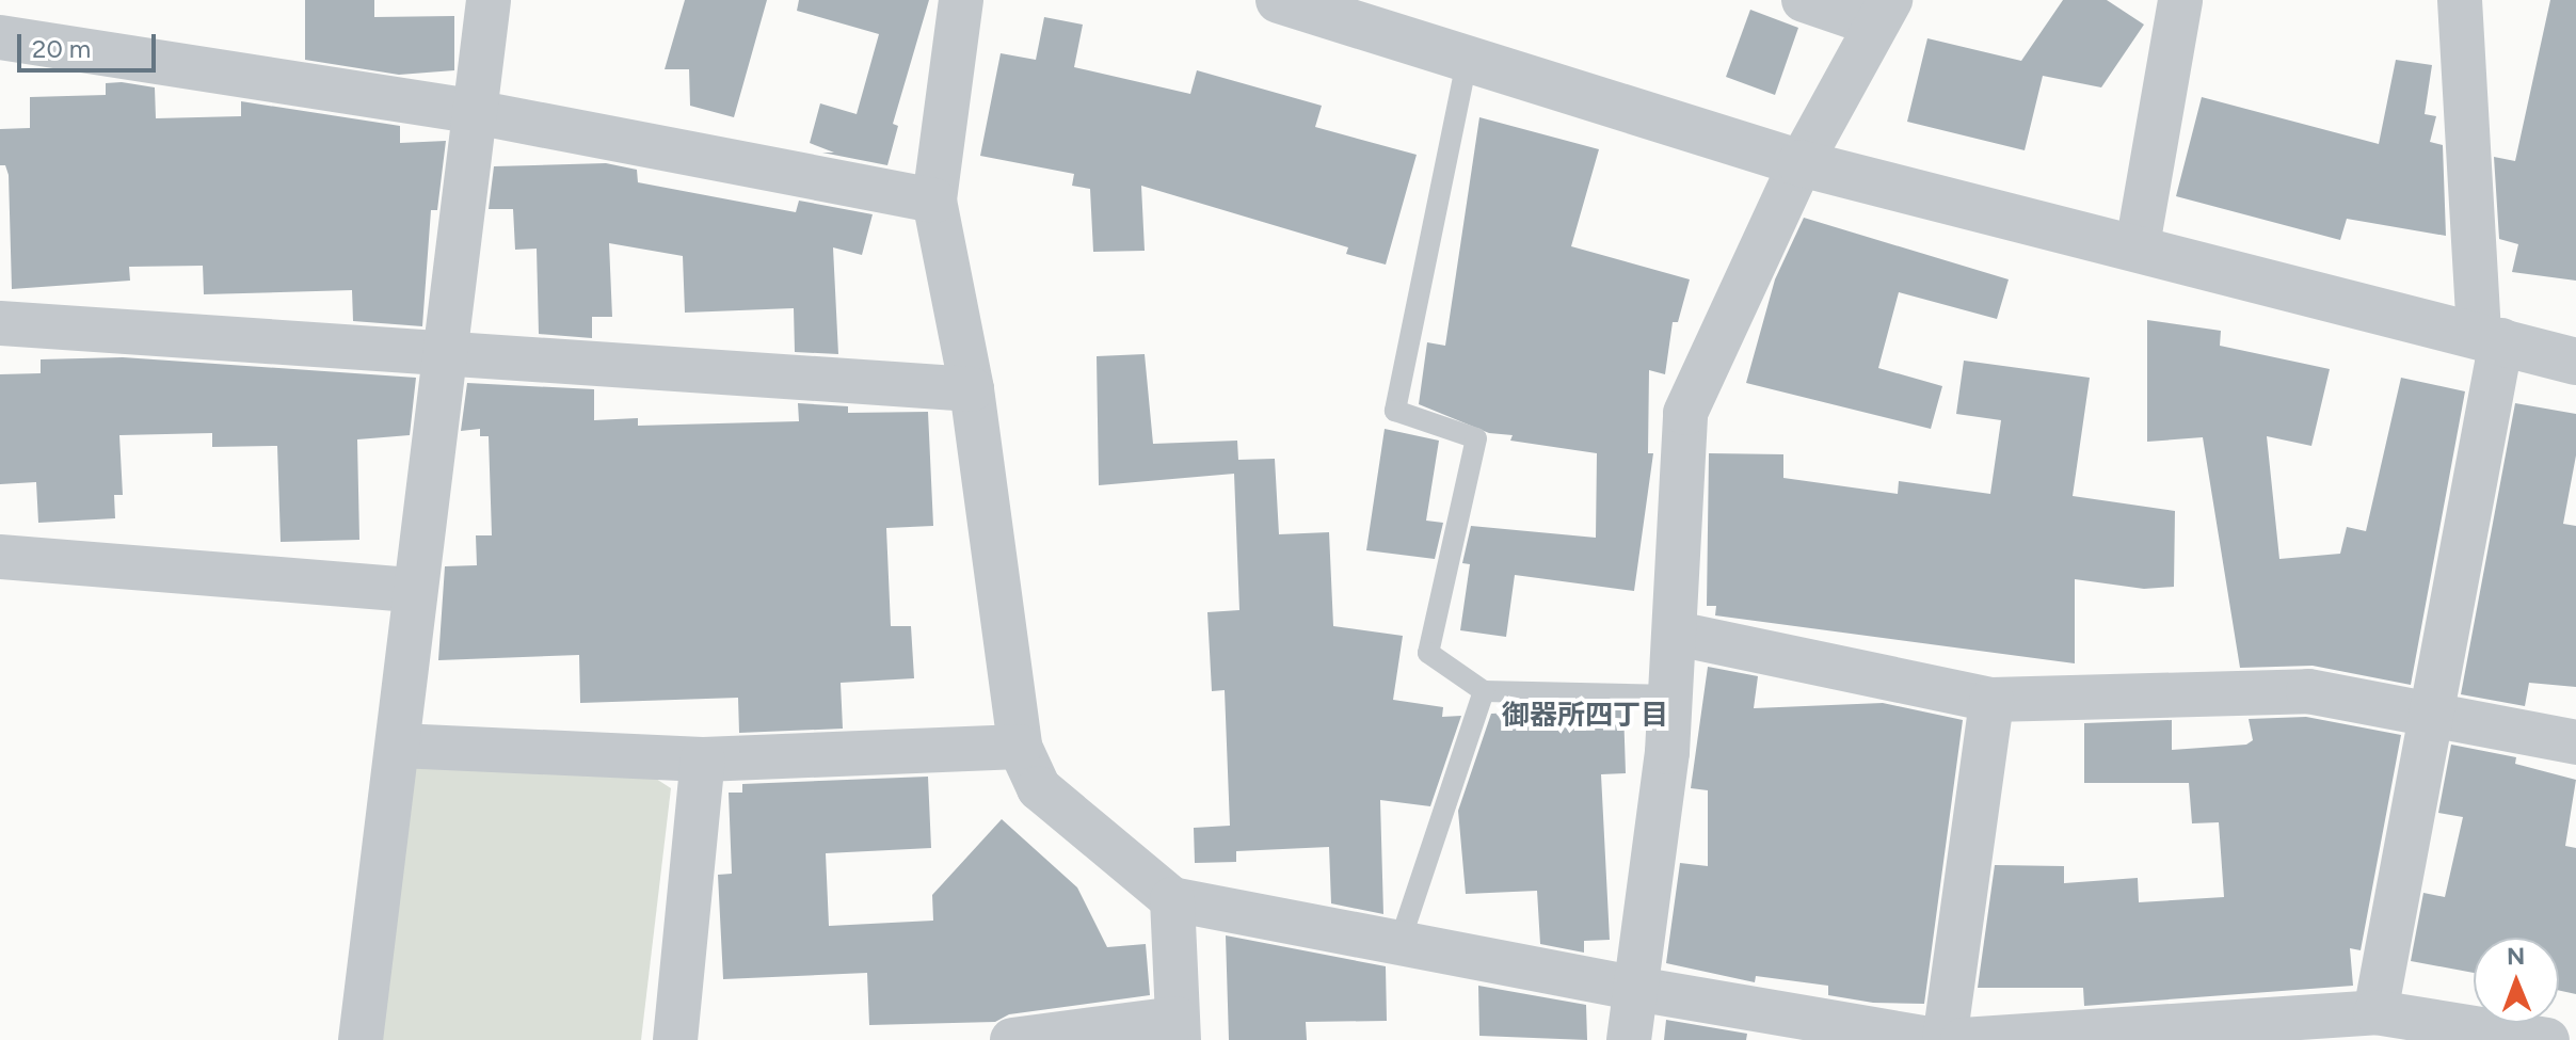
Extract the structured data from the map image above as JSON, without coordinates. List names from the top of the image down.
{
  "districts": ["御器所四丁目"],
  "scale_bar": "20 m",
  "north": "top"
}
